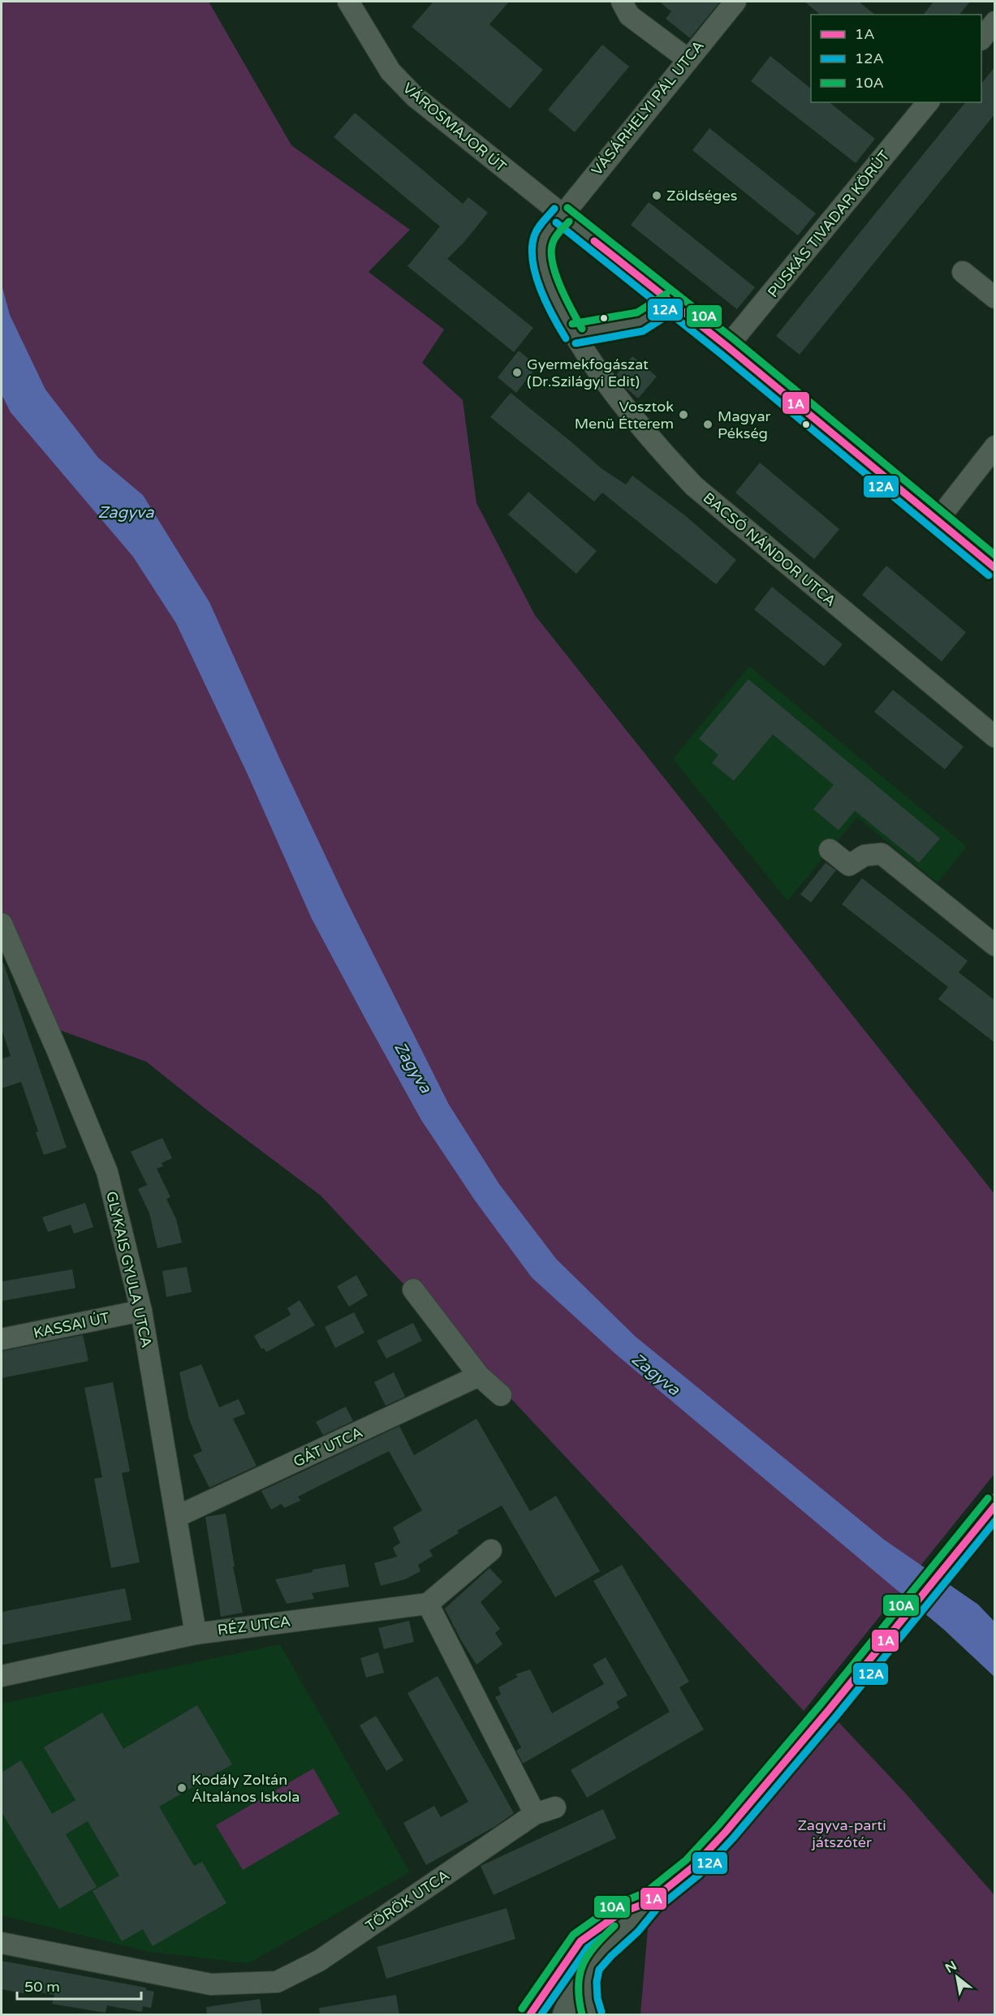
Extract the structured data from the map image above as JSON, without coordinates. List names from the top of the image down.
{
  "streets": {
    "street": [
      "VÁSÁRHELYI PÁL UTCA",
      "VÁROSMAJOR ÚT",
      "PUSKÁS TIVADAR KÖRÚT",
      "BACSÓ NÁNDOR UTCA",
      "GLYKAIS GYULA UTCA",
      "KASSAI ÚT",
      "GÁT UTCA",
      "RÉZ UTCA",
      "TÖRÖK UTCA"
    ]
  },
  "crossings": [
    ["VÁSÁRHELYI PÁL UTCA", "VÁROSMAJOR ÚT"],
    ["VÁROSMAJOR ÚT", "PUSKÁS TIVADAR KÖRÚT"],
    ["GLYKAIS GYULA UTCA", "KASSAI ÚT"],
    ["GLYKAIS GYULA UTCA", "GÁT UTCA"],
    ["GLYKAIS GYULA UTCA", "RÉZ UTCA"]
  ],
  "water": ["Zagyva"],
  "parks": ["Zagyva-parti játszótér"],
  "places": [
    "Zöldséges",
    "Gyermekfogászat (Dr.Szilágyi Edit)",
    "Vosztok Menü Étterem",
    "Magyar Pékség",
    "Kodály Zoltán Általános Iskola"
  ],
  "lines": ["transit line 10A", "transit line 12A", "transit line 1A"],
  "legend": ["1A", "12A", "10A"],
  "scale_bar": "50 m",
  "north": "top left"
}
